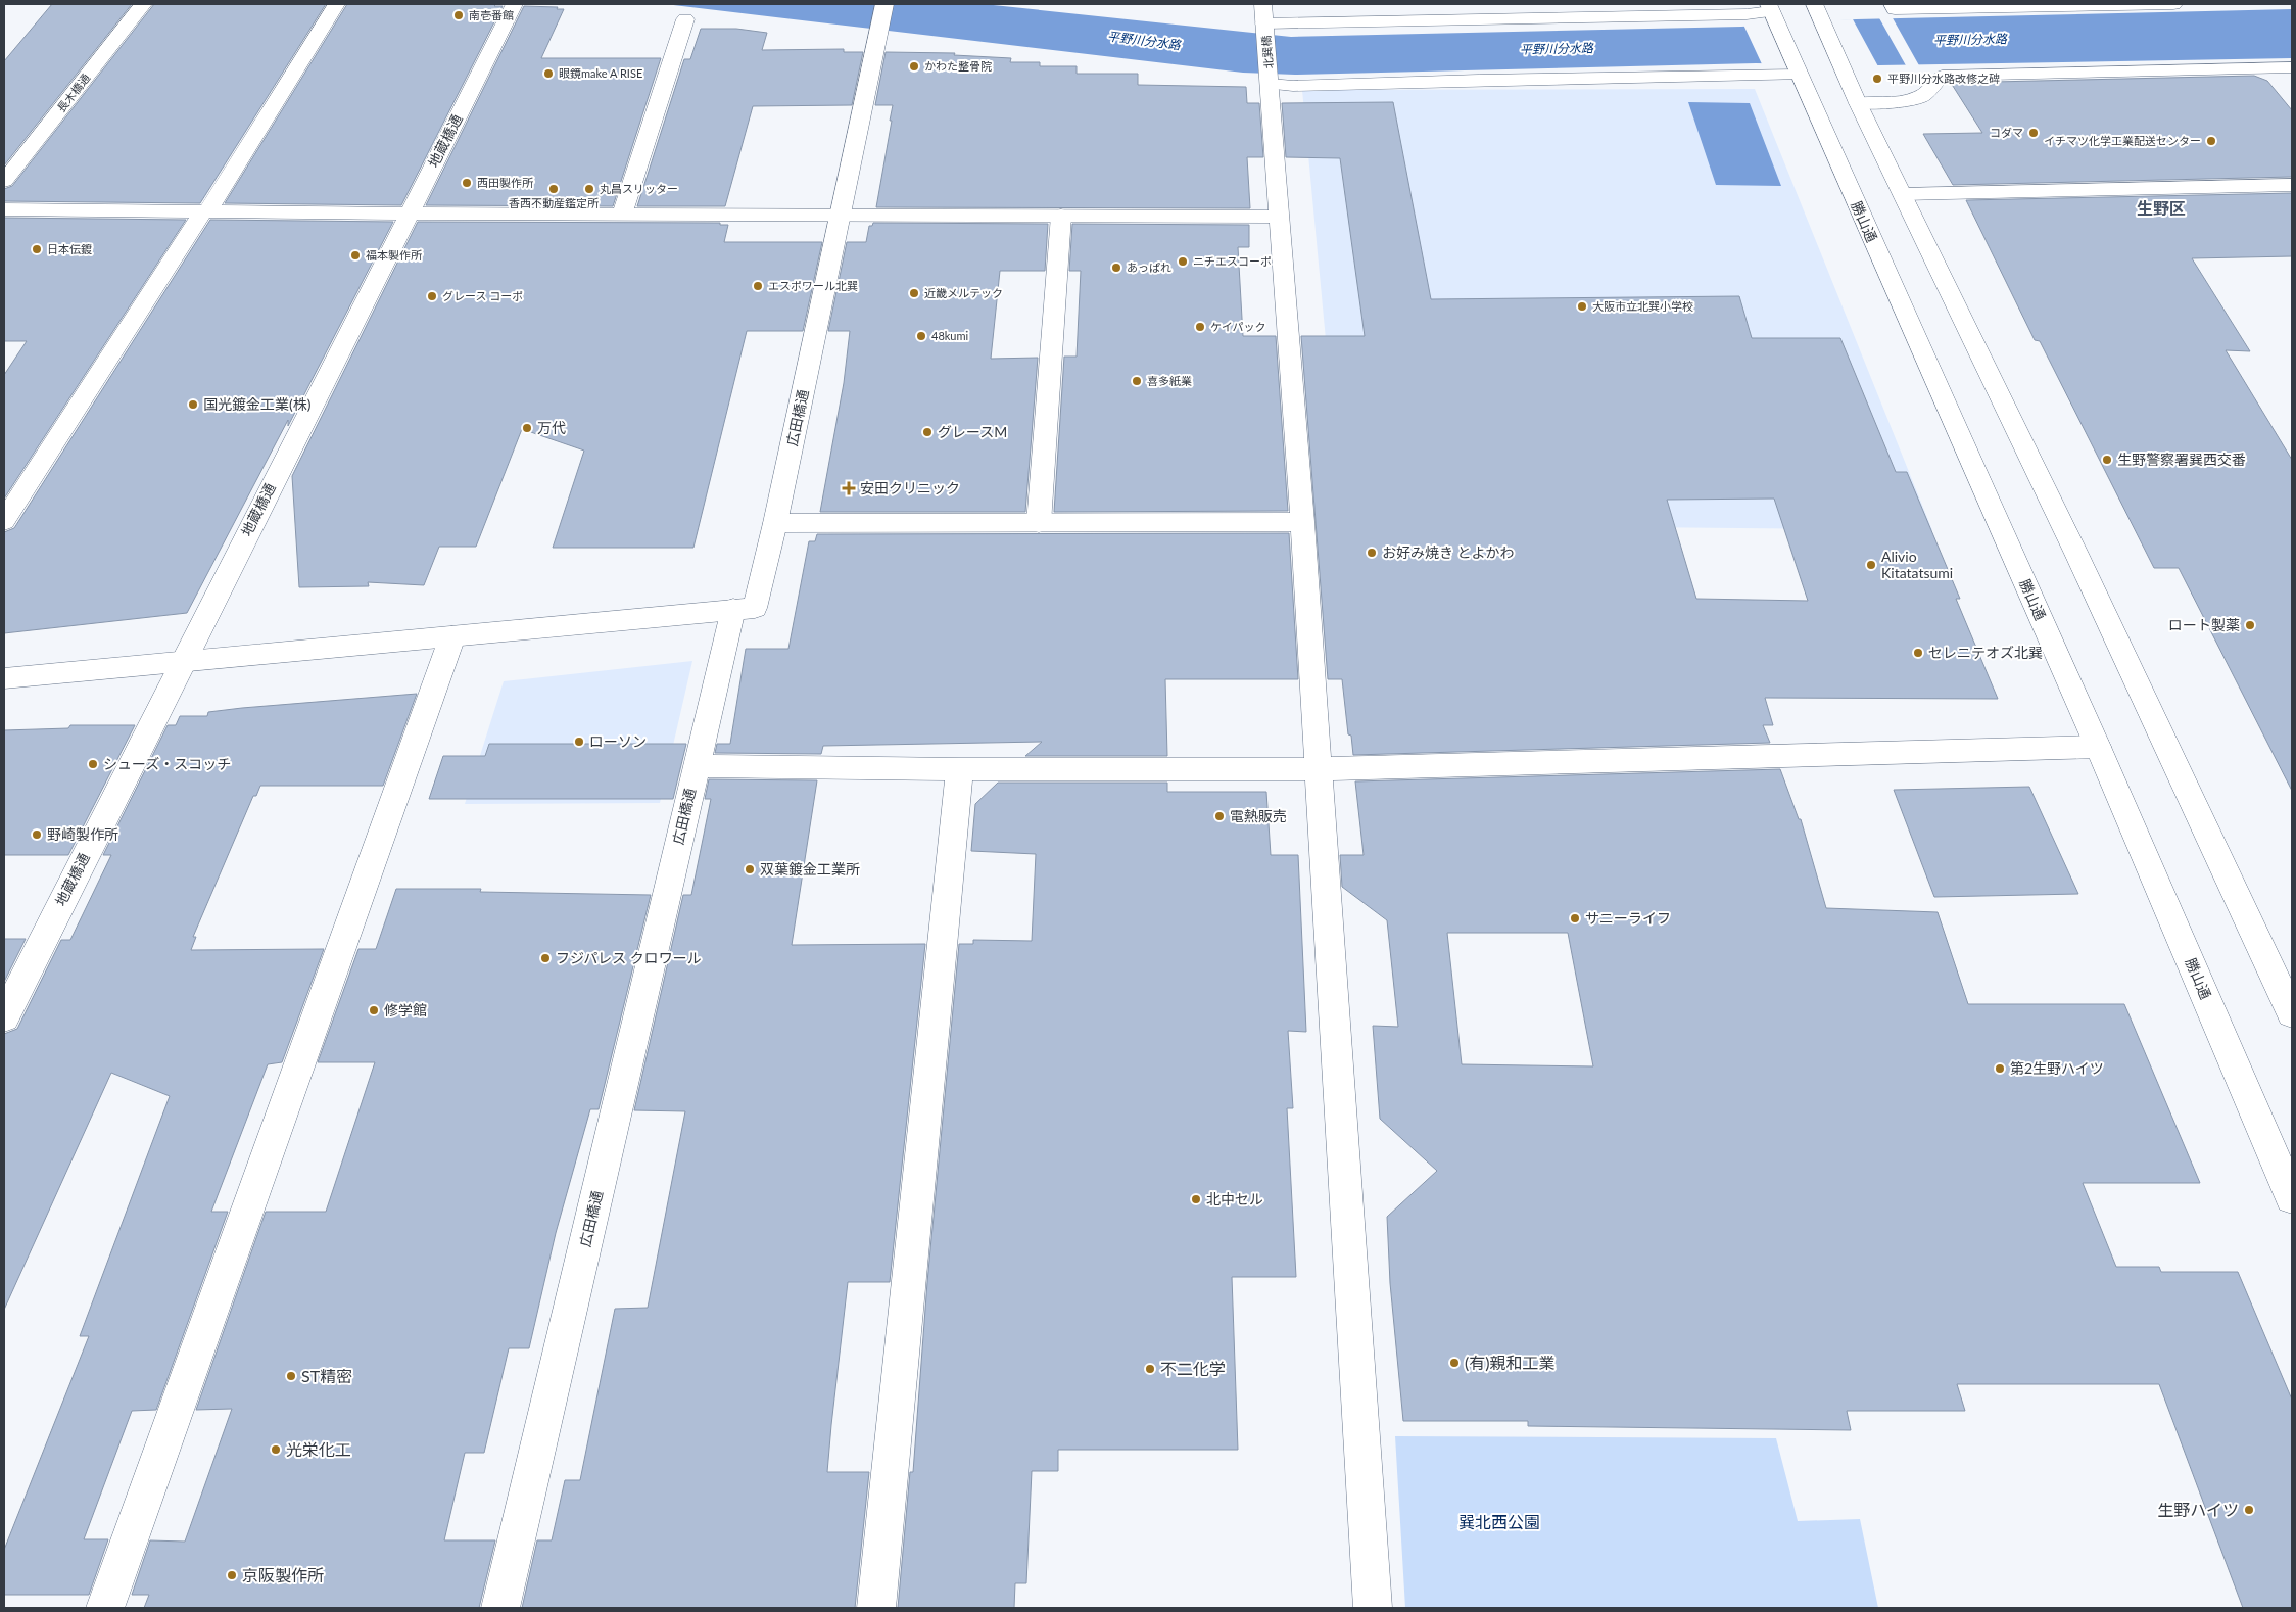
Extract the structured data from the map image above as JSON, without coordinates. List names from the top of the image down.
{
  "streets": {
    "street": [
      "北巽橋",
      "長木橋通",
      "地蔵橋通",
      "勝山通",
      "広田橋通"
    ]
  },
  "districts": ["生野区"],
  "water": ["平野川分水路"],
  "parks": ["巽北西公園"],
  "places": {
    "other": [
      "南壱番館",
      "かわた整骨院",
      "眼鏡make A RISE",
      "平野川分水路改修之碑",
      "コダマ",
      "イチマツ化学工業配送センター",
      "西田製作所",
      "香西不動産鑑定所",
      "丸昌スリッター",
      "日本伝鍍",
      "福本製作所",
      "ニチエスコーポ",
      "あっぱれ",
      "エスポワール北巽",
      "近畿メルテック",
      "グレース コーポ",
      "大阪市立北巽小学校",
      "ケイパック",
      "48kumi",
      "喜多紙業",
      "国光鍍金工業(株)",
      "万代",
      "グレースM",
      "生野警察署巽西交番",
      "お好み焼き とよかわ",
      "Alivio Kitatatsumi",
      "ロート製薬",
      "セレニテオズ北巽",
      "ローソン",
      "シューズ・スコッチ",
      "電熱販売",
      "野崎製作所",
      "双葉鍍金工業所",
      "サニーライフ",
      "フジパレス クロワール",
      "修学館",
      "第2生野ハイツ",
      "北中セル",
      "(有)親和工業",
      "不二化学",
      "ST精密",
      "光栄化工",
      "生野ハイツ",
      "京阪製作所"
    ],
    "health": ["安田クリニック"]
  }
}
